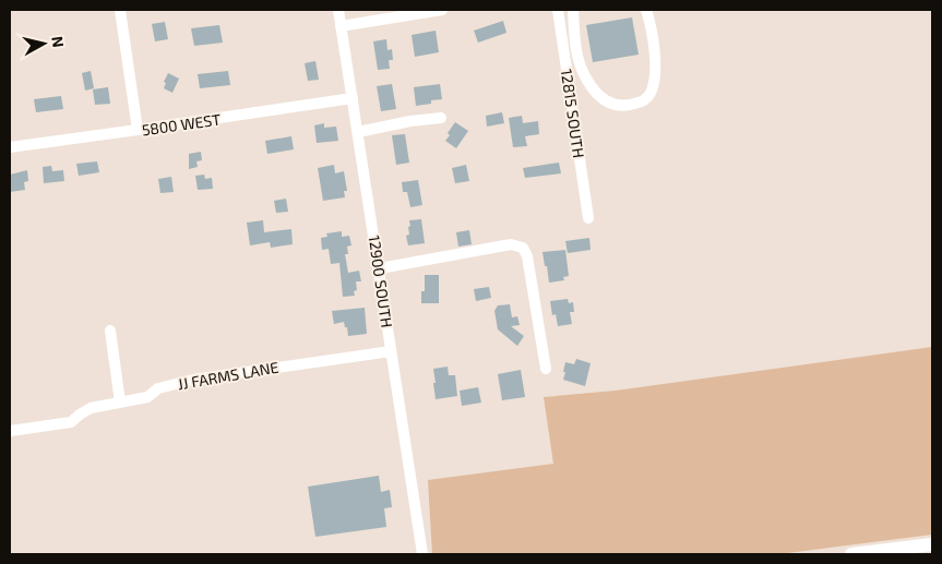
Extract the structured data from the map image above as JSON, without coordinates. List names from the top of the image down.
{
  "streets": {
    "street": [
      "12815 SOUTH",
      "5800 WEST",
      "12900 SOUTH",
      "JJ FARMS LANE"
    ]
  },
  "crossings": [
    ["5800 WEST", "12900 SOUTH"],
    ["12900 SOUTH", "JJ FARMS LANE"]
  ],
  "north": "right"
}
